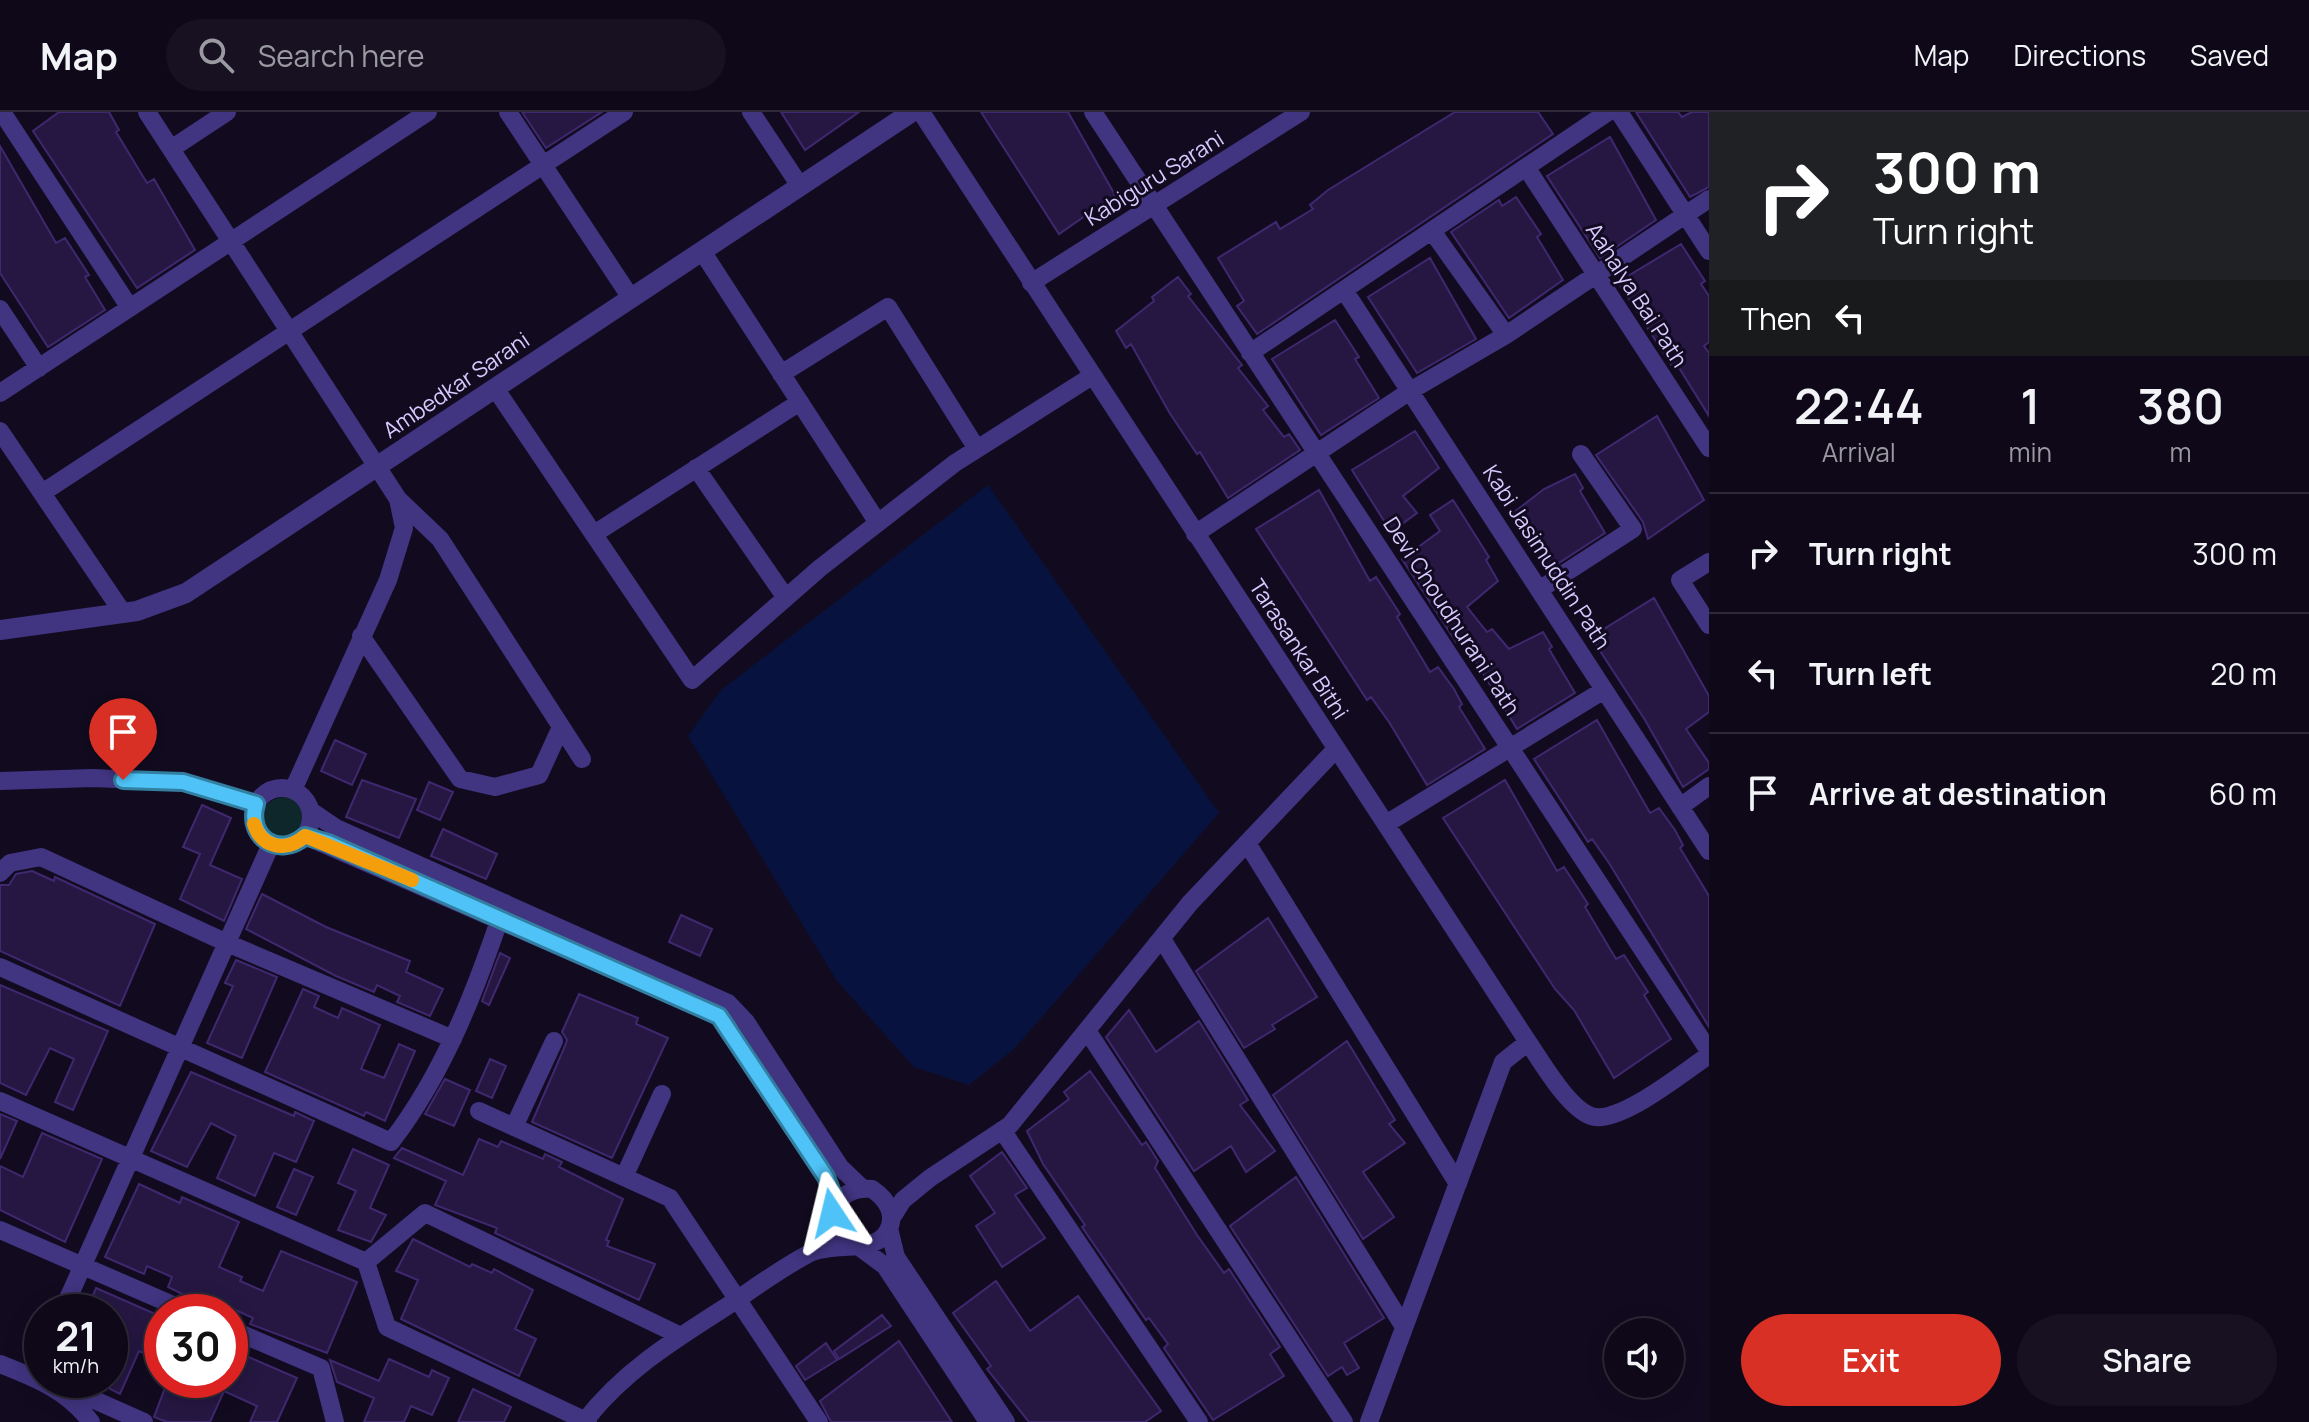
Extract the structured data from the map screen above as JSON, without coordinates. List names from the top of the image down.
{
  "streets": {
    "street": [
      "Kabiguru Sarani",
      "Aahalya Bai Path",
      "Ambedkar Sarani",
      "Kabi Jasimuddin Path",
      "Devi Choudhurani Path",
      "Tarasankar Bithi"
    ]
  },
  "crossings": [
    ["Kabiguru Sarani", "Devi Choudhurani Path"],
    ["Kabiguru Sarani", "Tarasankar Bithi"],
    ["Devi Choudhurani Path", "Tarasankar Bithi"]
  ],
  "page": {
    "header": "Map",
    "search": "Search here",
    "nav": ["Map", "Directions", "Saved"],
    "turn": ["300 m", "Turn right"],
    "then": "Then",
    "eta": [
      "22:44",
      "Arrival",
      "1",
      "min",
      "380",
      "m"
    ],
    "list": [
      {
        "name": "Turn right",
        "value": "300 m"
      },
      {
        "name": "Turn left",
        "value": "20 m"
      },
      {
        "name": "Arrive at destination",
        "value": "60 m"
      }
    ],
    "speed": "21 km/h",
    "limit": "30",
    "buttons": ["Exit", "Share"]
  }
}
